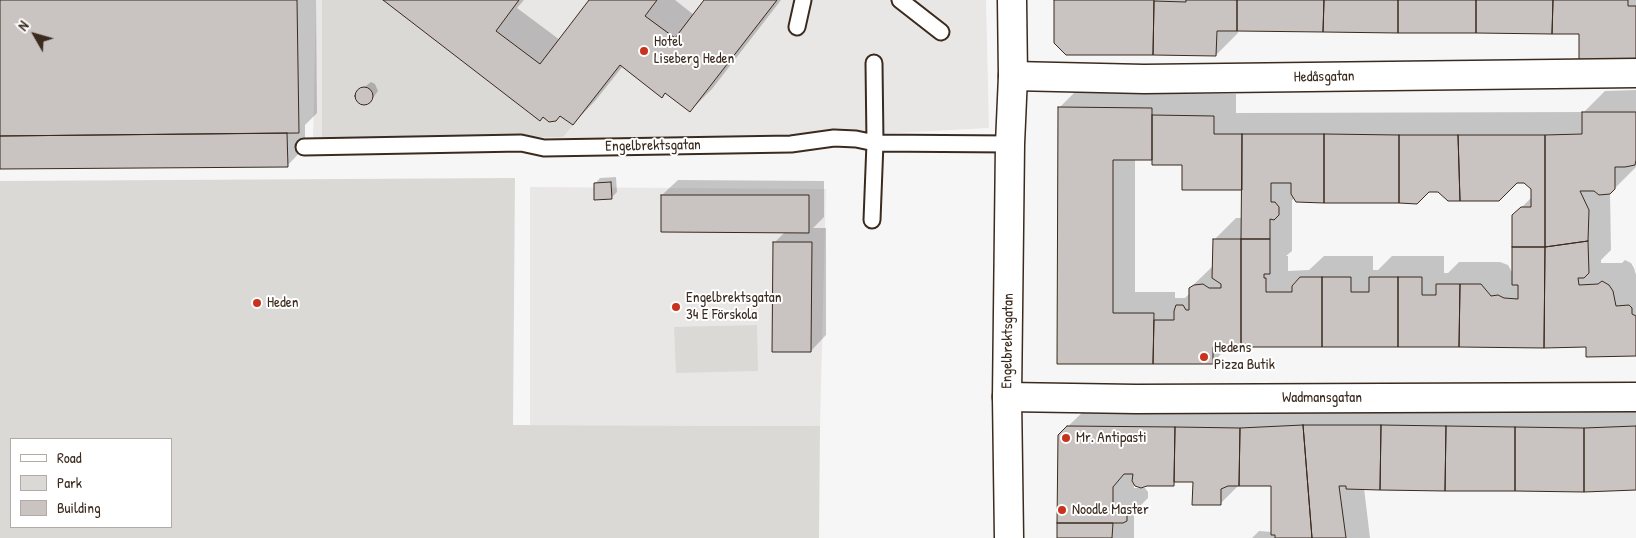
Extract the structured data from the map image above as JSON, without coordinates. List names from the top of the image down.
{
  "streets": {
    "street": ["Hedåsgatan", "Engelbrektsgatan", "Wadmansgatan"]
  },
  "crossings": [
    ["Hedåsgatan", "Engelbrektsgatan"],
    ["Engelbrektsgatan", "Wadmansgatan"]
  ],
  "places": [
    "Hotel Liseberg Heden",
    "Heden",
    "Engelbrektsgatan 34 E Förskola",
    "Hedens Pizza Butik",
    "Mr. Antipasti",
    "Noodle Master"
  ],
  "legend": ["Road", "Park", "Building"],
  "north": "top left"
}
